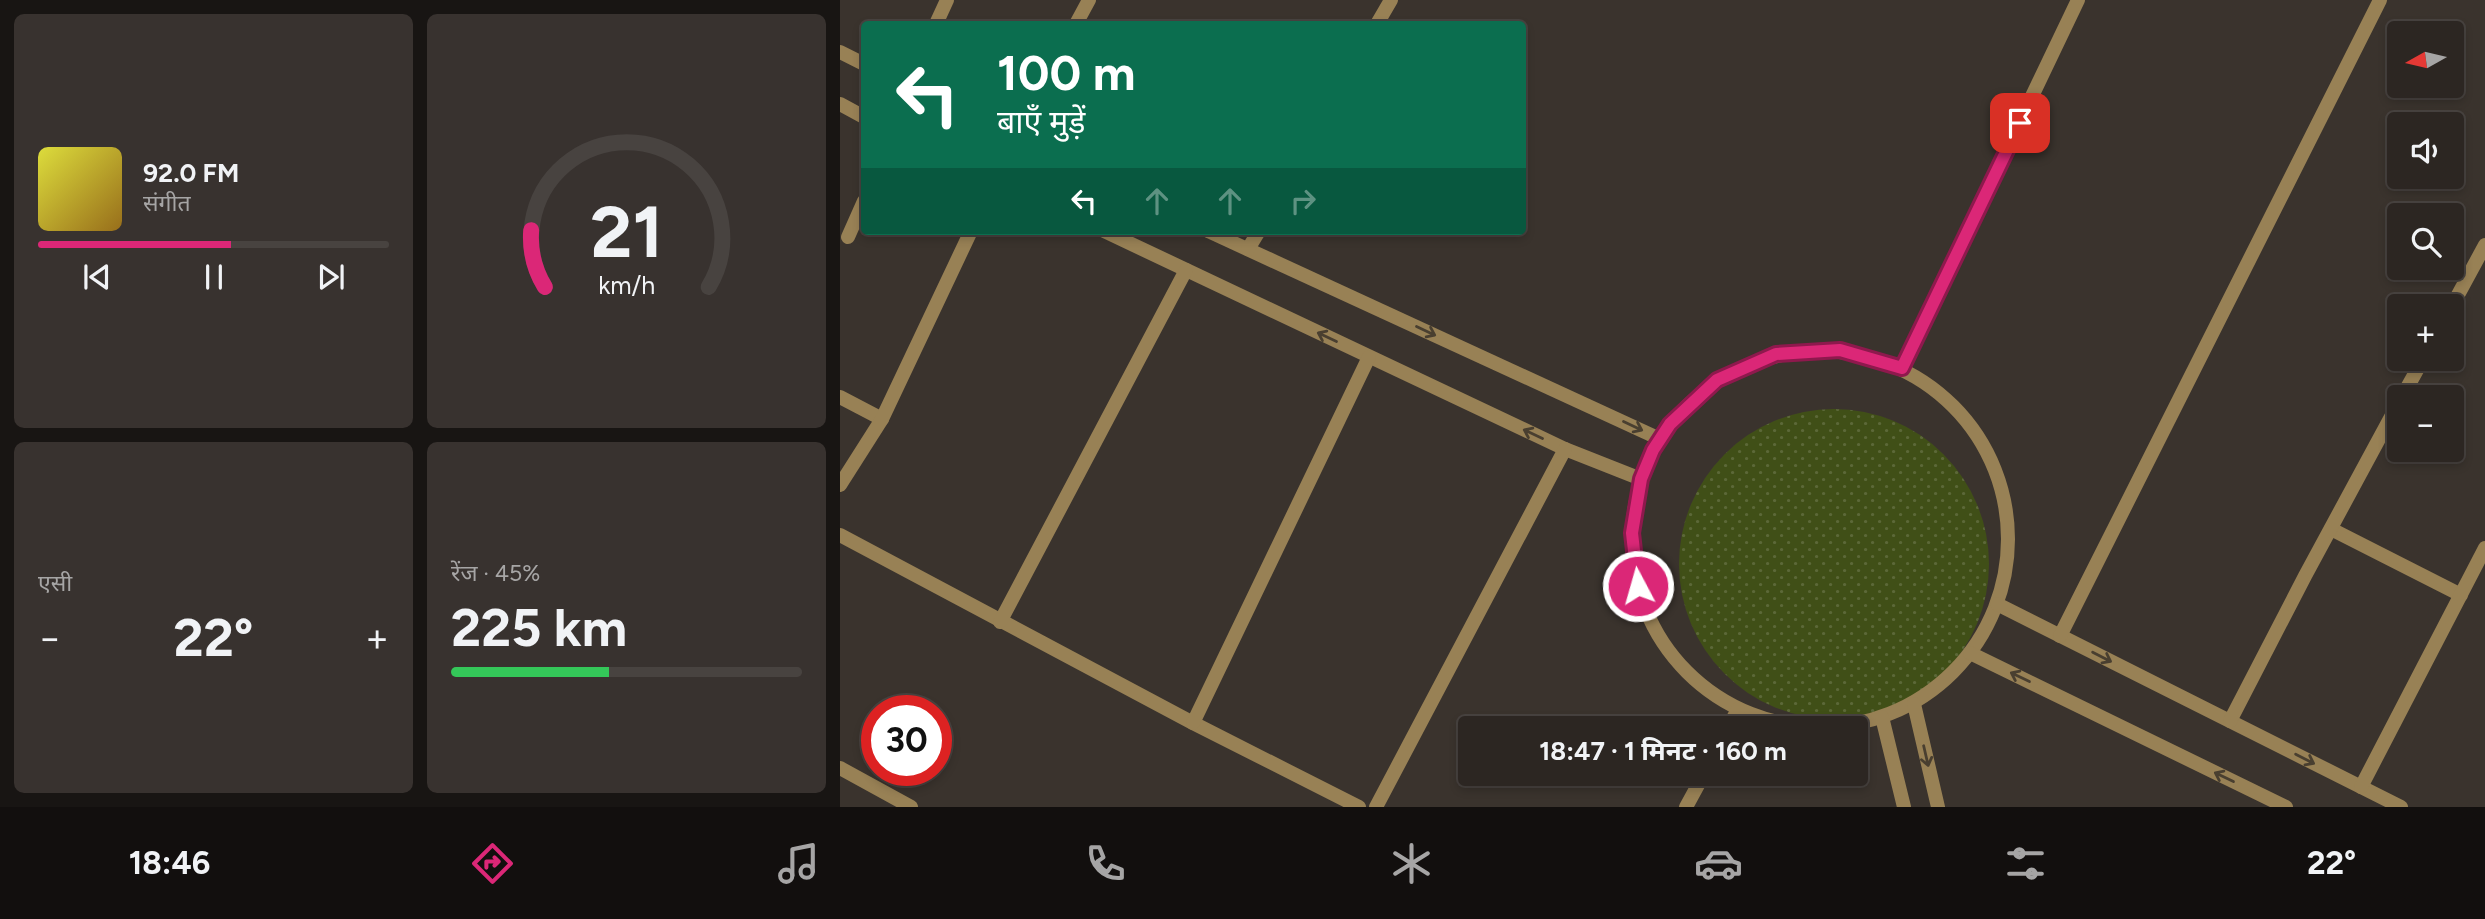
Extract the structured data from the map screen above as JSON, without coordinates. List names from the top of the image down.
{
  "north": "left",
  "page": {
    "map_buttons": ["+", "−"],
    "turn": ["100 m", "बाएँ मुड़ें"],
    "song": ["92.0 FM", "संगीत"],
    "tile": [
      "एसी",
      ["रेंज · 45%", "225 km"]
    ],
    "heat": ["−", "22°", "+"],
    "limit": "30",
    "trip": "18:47 · 1 मिनट · 160 m",
    "tabs": ["18:46", "22°"],
    "gauge": ["21", "km/h"]
  }
}
